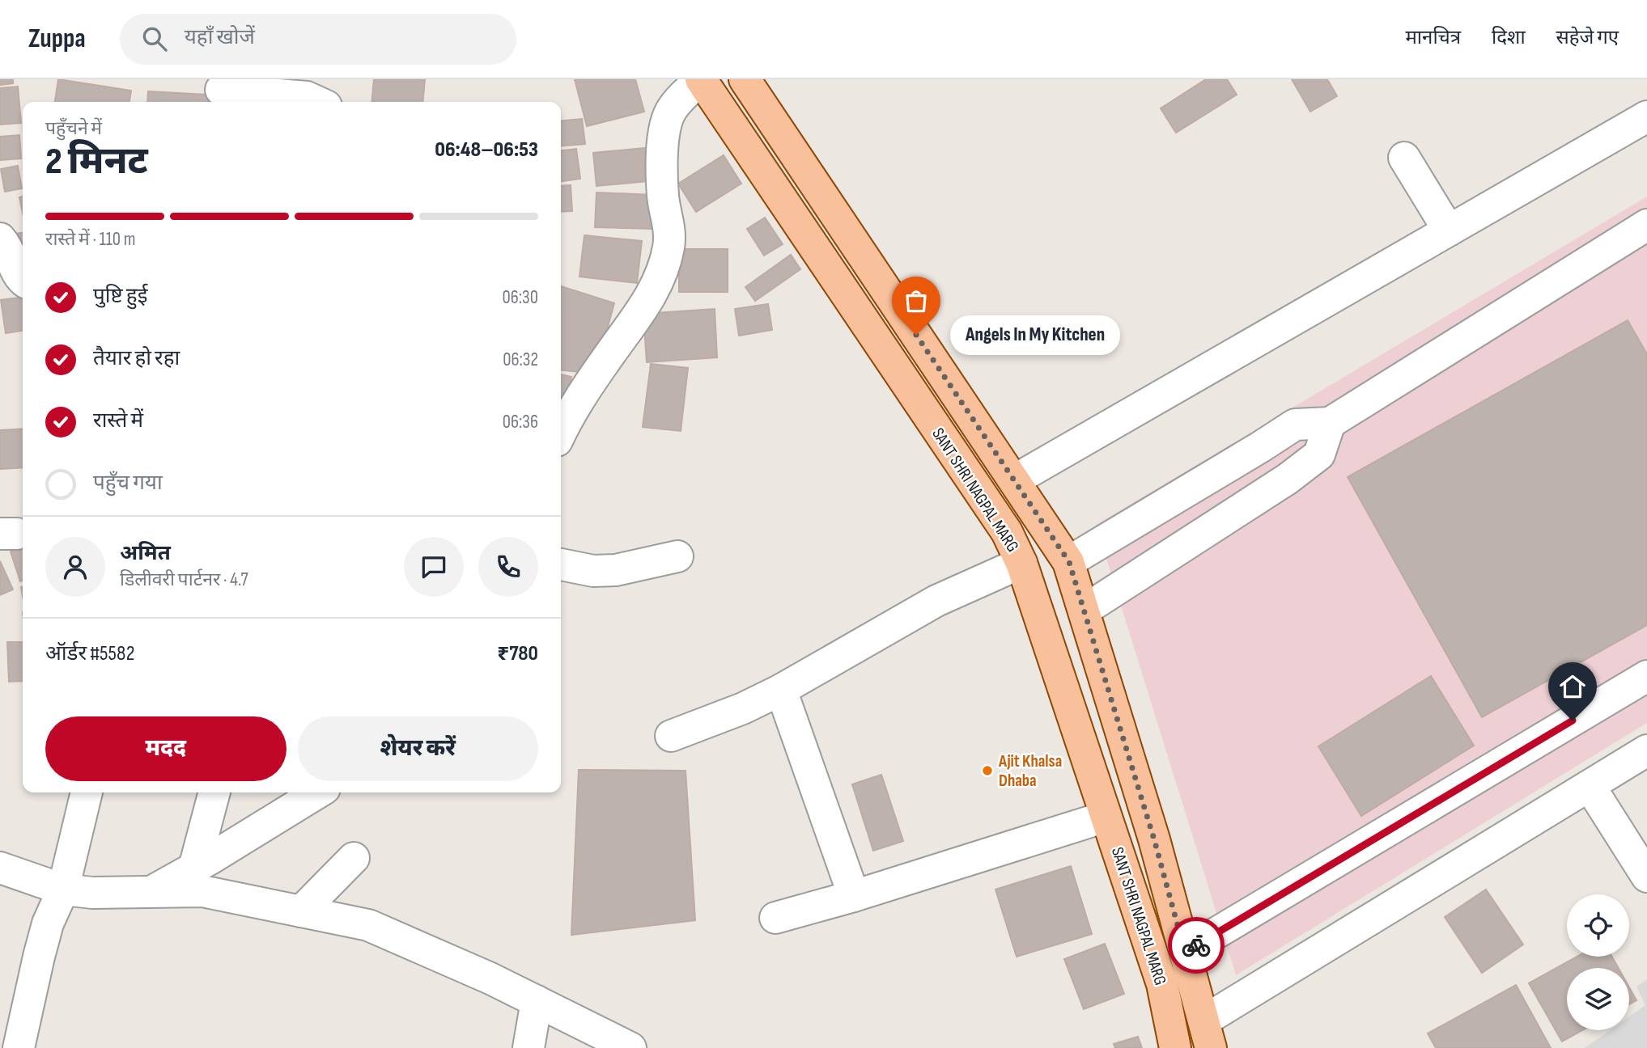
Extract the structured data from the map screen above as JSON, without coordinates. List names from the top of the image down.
{
  "streets": {
    "main road": ["SANT SHRI NAGPAL MARG"]
  },
  "places": ["Angels In My Kitchen", "Ajit Khalsa Dhaba"],
  "page": {
    "header": "Zuppa",
    "search": "यहाँ खोजें",
    "nav": ["मानचित्र", "दिशा", "सहेजे गए"],
    "heading": ["2 मिनट", "पहुँचने में", "06:48–06:53"],
    "panel": [
      "अमित",
      "डिलीवरी पार्टनर · 4.7",
      "ऑर्डर #5582",
      "₹780"
    ],
    "bar": "रास्ते में · 110 m",
    "list": [
      ["पुष्टि हुई", "06:30"],
      ["तैयार हो रहा", "06:32"],
      ["रास्ते में", "06:36"],
      "पहुँच गया"
    ],
    "bubble": "Angels In My Kitchen",
    "buttons": ["मदद", "शेयर करें"]
  }
}
